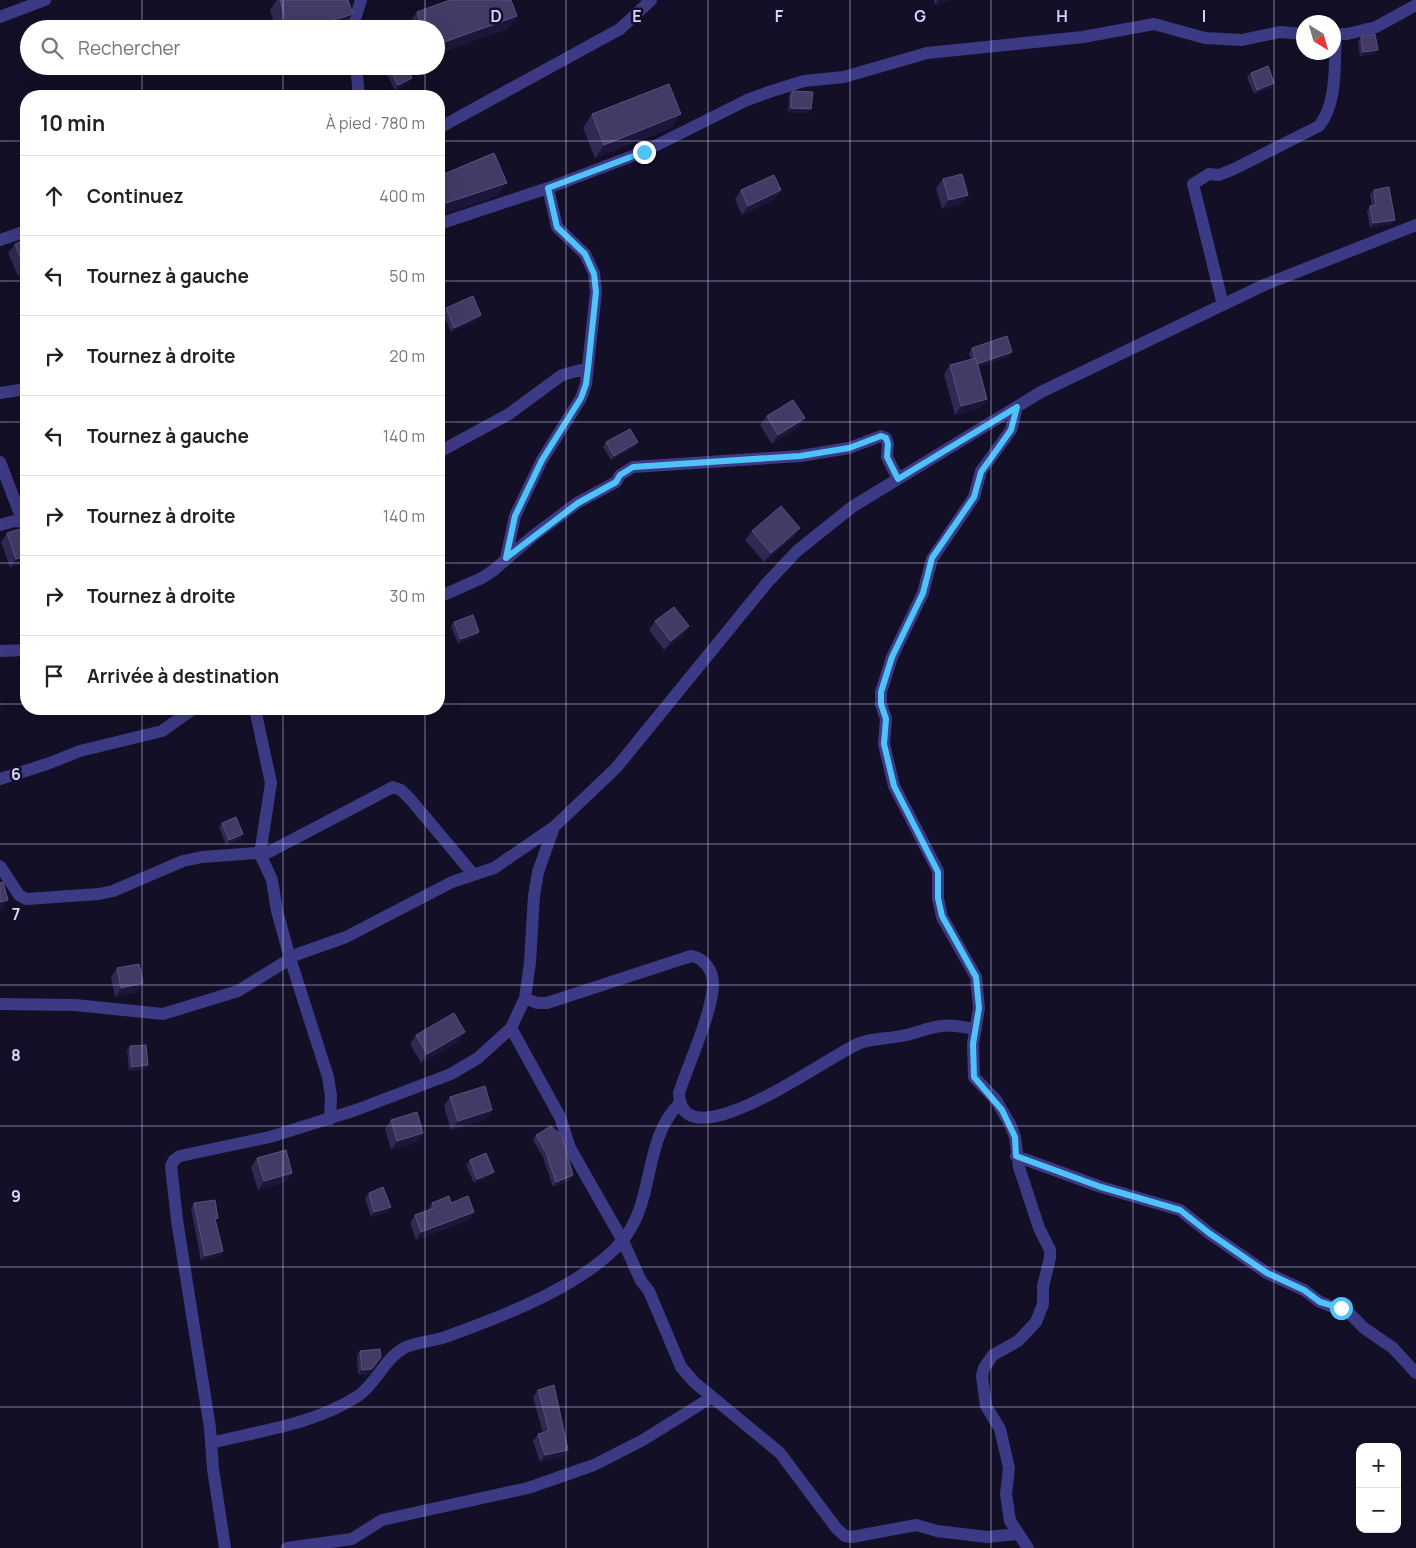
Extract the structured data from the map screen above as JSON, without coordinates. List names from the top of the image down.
{
  "north": "bottom right",
  "page": {
    "search": "Rechercher",
    "heading": ["10 min", "À pied · 780 m"],
    "list": [
      ["Continuez", "400 m"],
      ["Tournez à gauche", "50 m"],
      ["Tournez à droite", "20 m"],
      ["Tournez à gauche", "140 m"],
      ["Tournez à droite", "140 m"],
      ["Tournez à droite", "30 m"],
      "Arrivée à destination"
    ],
    "map_buttons": ["+", "−"]
  },
  "grid": {
    "columns": [
      "D",
      "E",
      "F",
      "G",
      "H",
      "I"
    ],
    "rows": [
      "6",
      "7",
      "8",
      "9"
    ]
  }
}
